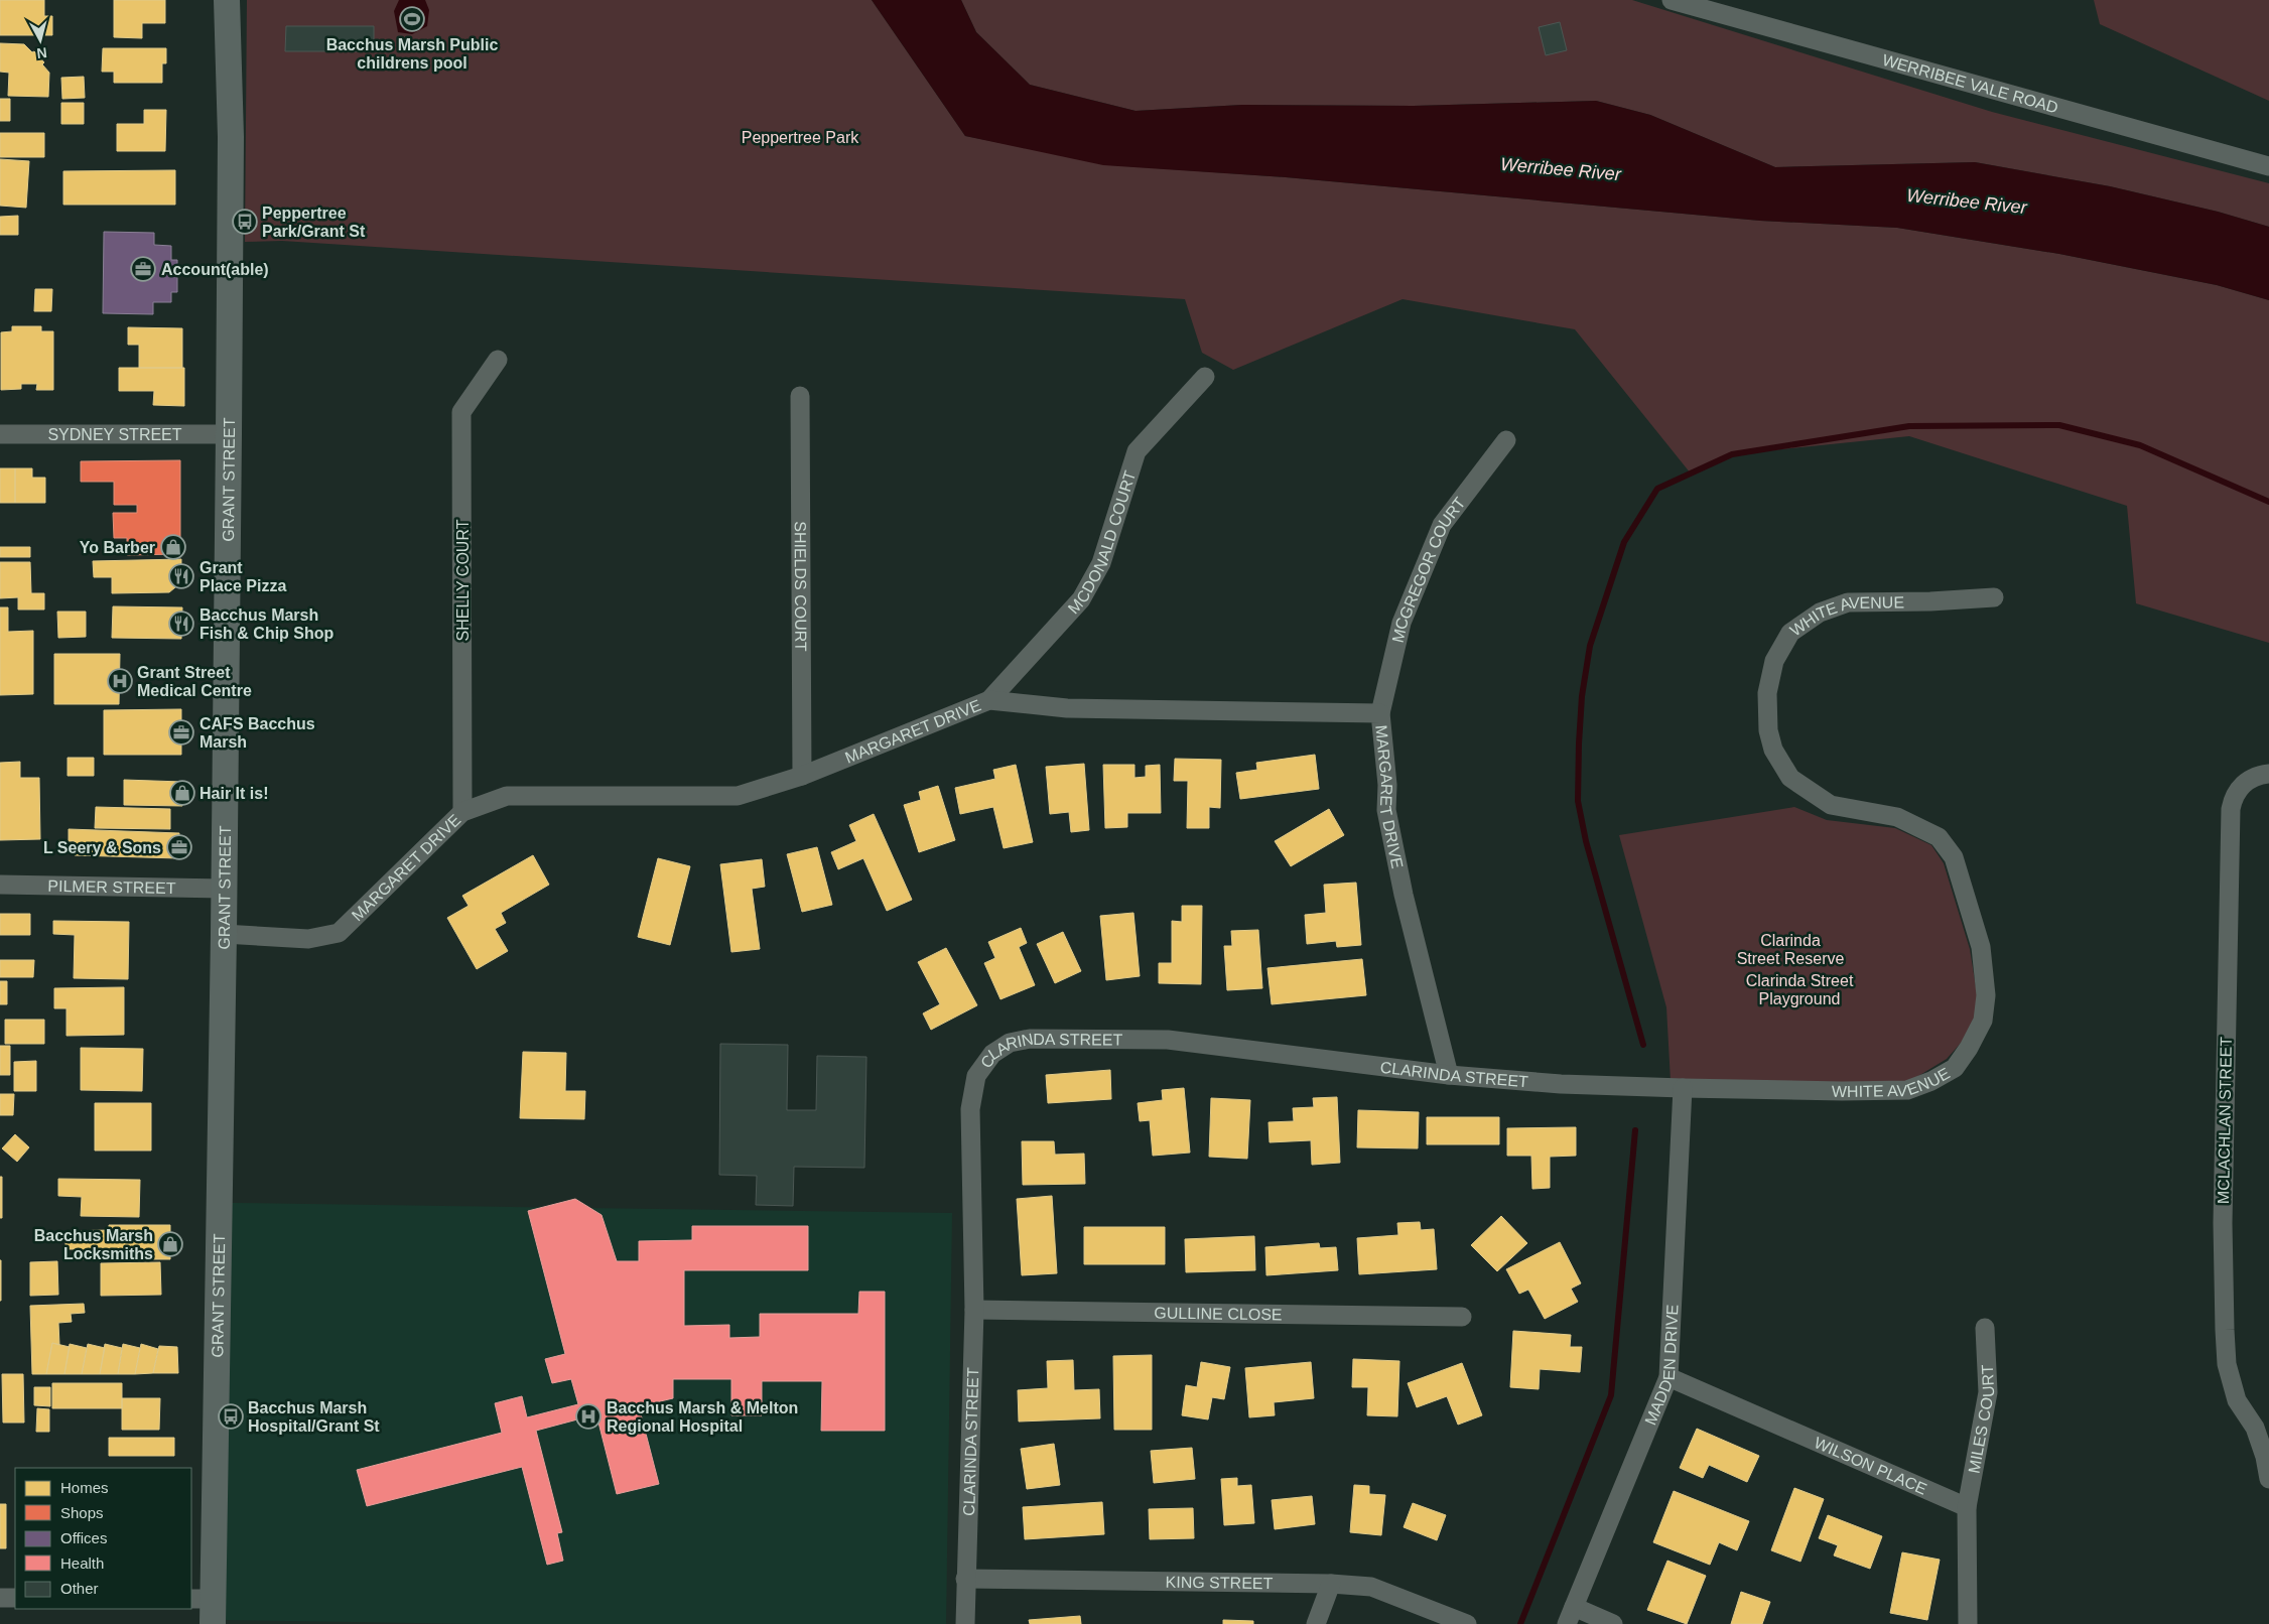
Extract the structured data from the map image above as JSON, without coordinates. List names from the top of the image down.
{
  "streets": {
    "main road": ["GRANT STREET"],
    "street": [
      "WERRIBEE VALE ROAD",
      "SYDNEY STREET",
      "MCDONALD COURT",
      "MCGREGOR COURT",
      "SHELLY COURT",
      "SHIELDS COURT",
      "WHITE AVENUE",
      "MARGARET DRIVE",
      "PILMER STREET",
      "CLARINDA STREET",
      "MCLACHLAN STREET",
      "GULLINE CLOSE",
      "MADDEN DRIVE",
      "MILES COURT",
      "WILSON PLACE",
      "KING STREET"
    ]
  },
  "crossings": [
    ["SYDNEY STREET", "GRANT STREET"],
    ["GRANT STREET", "MARGARET DRIVE"],
    ["GRANT STREET", "PILMER STREET"],
    ["MCDONALD COURT", "MARGARET DRIVE"],
    ["MCGREGOR COURT", "MARGARET DRIVE"],
    ["SHELLY COURT", "MARGARET DRIVE"],
    ["SHIELDS COURT", "MARGARET DRIVE"],
    ["WHITE AVENUE", "CLARINDA STREET"],
    ["WHITE AVENUE", "MADDEN DRIVE"],
    ["MARGARET DRIVE", "CLARINDA STREET"],
    ["CLARINDA STREET", "GULLINE CLOSE"],
    ["CLARINDA STREET", "MADDEN DRIVE"],
    ["CLARINDA STREET", "KING STREET"],
    ["MADDEN DRIVE", "WILSON PLACE"],
    ["MILES COURT", "WILSON PLACE"]
  ],
  "water": ["Werribee River"],
  "parks": ["Peppertree Park", "Clarinda Street Reserve", "Clarinda Street Playground"],
  "places": {
    "sports": ["Bacchus Marsh Public childrens pool"],
    "bus stop": ["Peppertree Park/Grant St", "Bacchus Marsh Hospital/Grant St"],
    "office": ["Account(able)", "CAFS Bacchus Marsh", "L Seery & Sons"],
    "shop": ["Yo Barber", "Hair It is!", "Bacchus Marsh Locksmiths"],
    "restaurant": ["Grant Place Pizza", "Bacchus Marsh Fish & Chip Shop"],
    "hospital": ["Grant Street Medical Centre", "Bacchus Marsh & Melton Regional Hospital"]
  },
  "legend": [
    "Homes",
    "Shops",
    "Offices",
    "Health",
    "Other"
  ],
  "north": "bottom"
}
